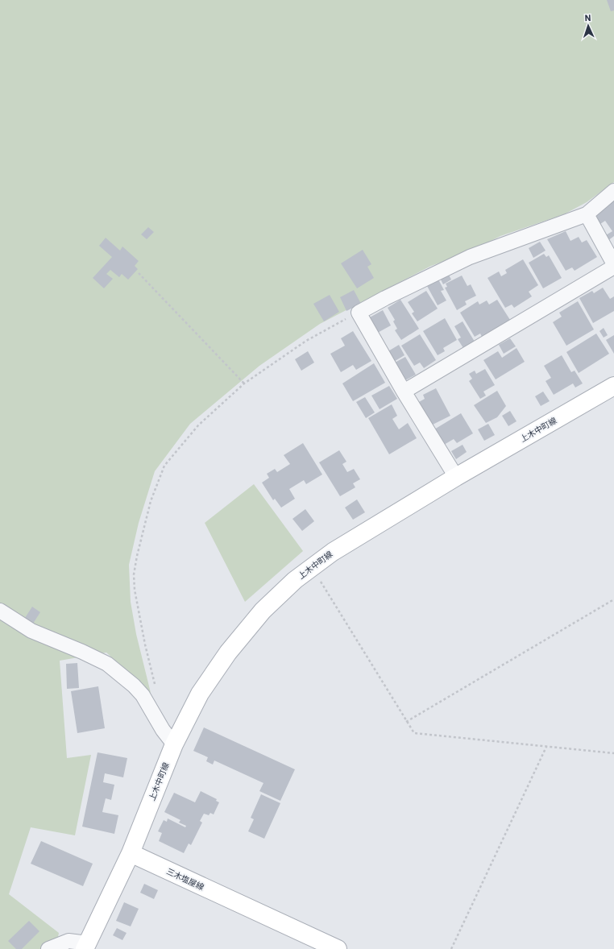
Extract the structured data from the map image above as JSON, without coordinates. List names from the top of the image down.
{
  "streets": {
    "main road": ["上木中町線", "三木塩屋線"]
  },
  "crossings": [
    ["上木中町線", "三木塩屋線"]
  ],
  "north": "top"
}
